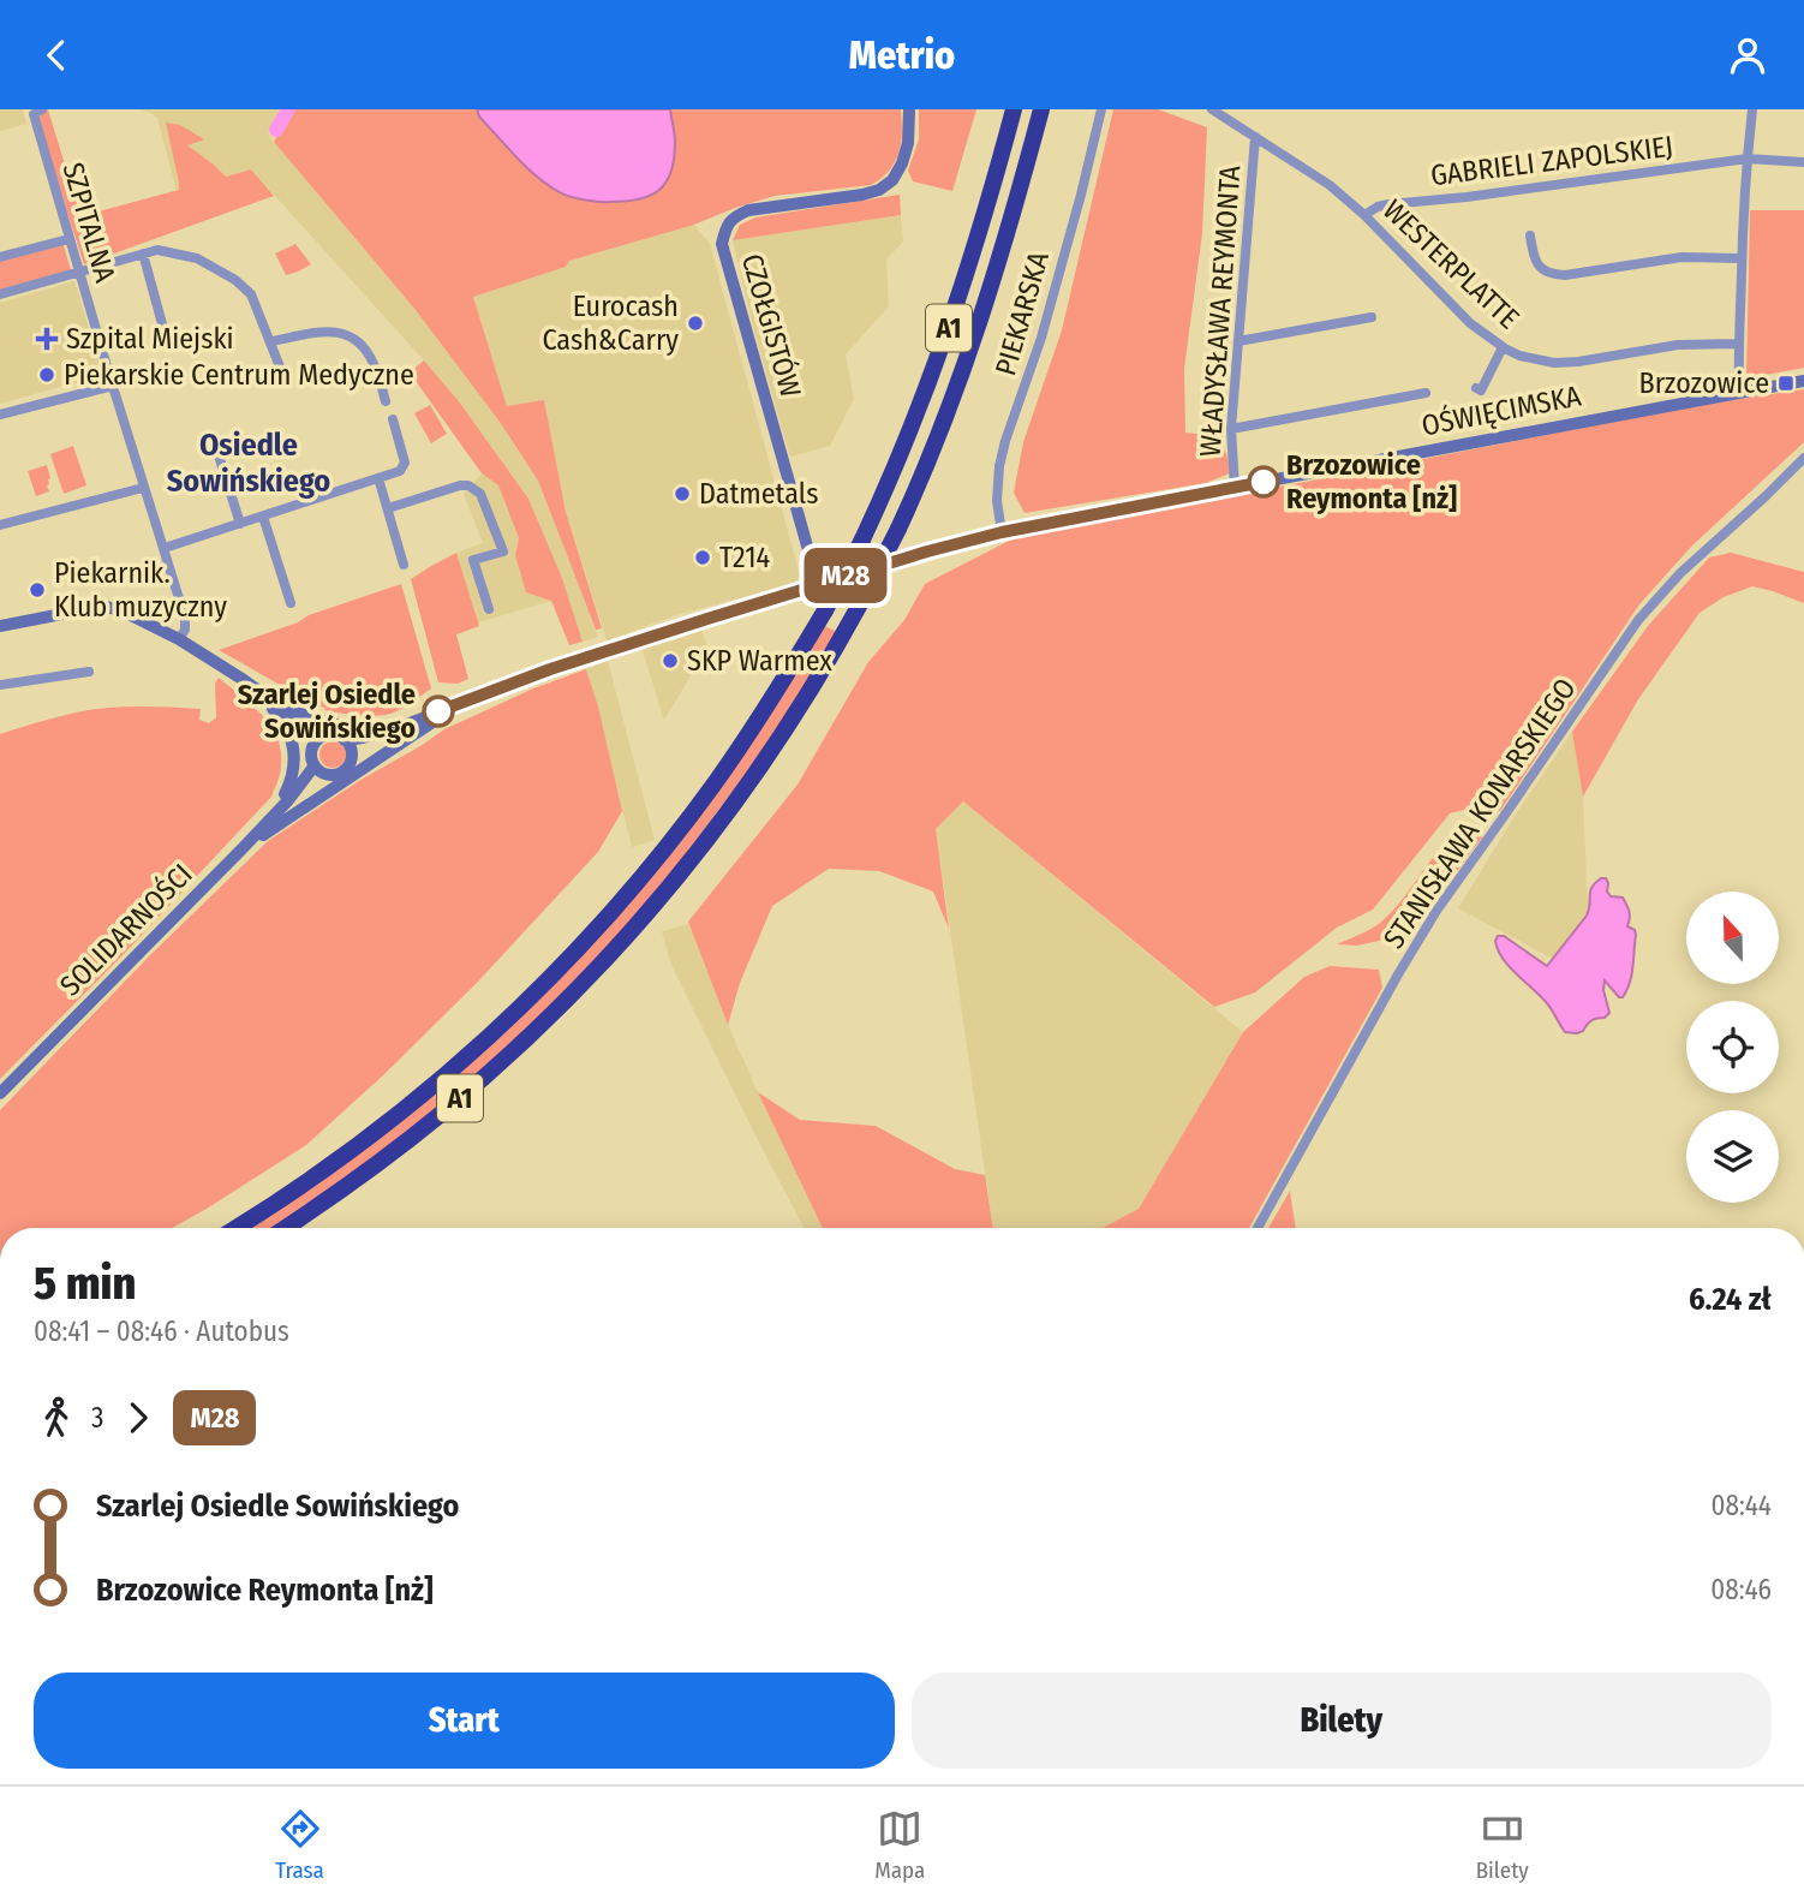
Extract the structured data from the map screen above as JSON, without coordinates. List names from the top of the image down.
{
  "streets": {
    "highway": ["A1"],
    "street": [
      "GABRIELI ZAPOLSKIEJ",
      "SZPITALNA",
      "WESTERPLATTE",
      "WŁADYSŁAWA REYMONTA",
      "PIEKARSKA",
      "CZOŁGISTÓW",
      "OŚWIĘCIMSKA",
      "STANISŁAWA KONARSKIEGO",
      "SOLIDARNOŚCI"
    ]
  },
  "crossings": [
    ["GABRIELI ZAPOLSKIEJ", "WESTERPLATTE"],
    ["WESTERPLATTE", "WŁADYSŁAWA REYMONTA"],
    ["WŁADYSŁAWA REYMONTA", "OŚWIĘCIMSKA"],
    ["PIEKARSKA", "OŚWIĘCIMSKA"],
    ["CZOŁGISTÓW", "OŚWIĘCIMSKA"]
  ],
  "districts": ["Osiedle Sowińskiego"],
  "places": {
    "other": [
      "Eurocash Cash&Carry",
      "Piekarskie Centrum Medyczne",
      "Brzozowice Reymonta [nż]",
      "Datmetals",
      "T214",
      "Piekarnik. Klub muzyczny",
      "SKP Warmex",
      "Szarlej Osiedle Sowińskiego"
    ],
    "health": ["Szpital Miejski"],
    "transit": ["Brzozowice"]
  },
  "lines": ["bus line M28"],
  "north": "top",
  "page": {
    "header": "Metrio",
    "on_map": "M28",
    "heading": ["5 min", "08:41 – 08:46 · Autobus", "6.24 zł"],
    "legs": ["3", "M28"],
    "list": [
      {
        "name": "Szarlej Osiedle Sowińskiego",
        "value": "08:44"
      },
      {
        "name": "Brzozowice Reymonta [nż]",
        "value": "08:46"
      }
    ],
    "buttons": ["Start", "Bilety"],
    "tabs": ["Trasa", "Mapa", "Bilety"]
  }
}
